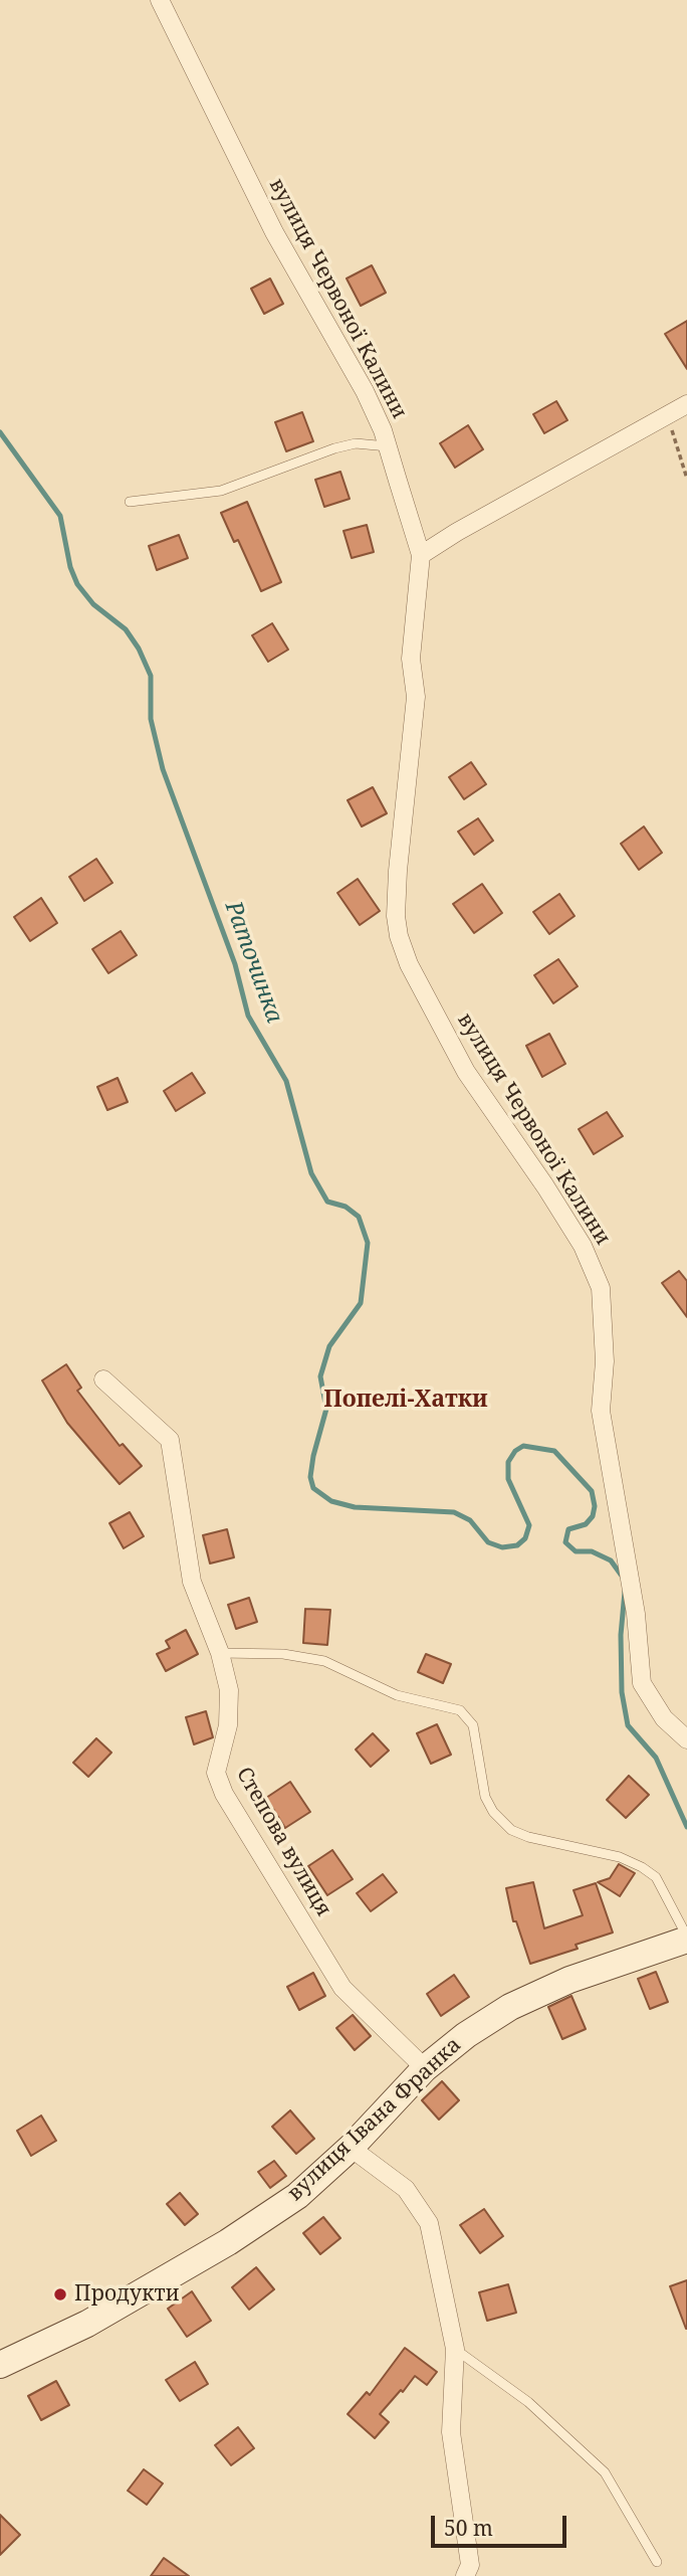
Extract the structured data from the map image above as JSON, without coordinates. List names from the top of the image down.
{
  "streets": {
    "main road": ["вулиця Івана Франка"],
    "street": ["вулиця Червоної Калини", "Степова вулиця"]
  },
  "crossings": [
    ["Степова вулиця", "вулиця Івана Франка"]
  ],
  "districts": ["Попелі-Хатки"],
  "water": ["Раточинка"],
  "places": ["Продукти"],
  "scale_bar": "50 m"
}
